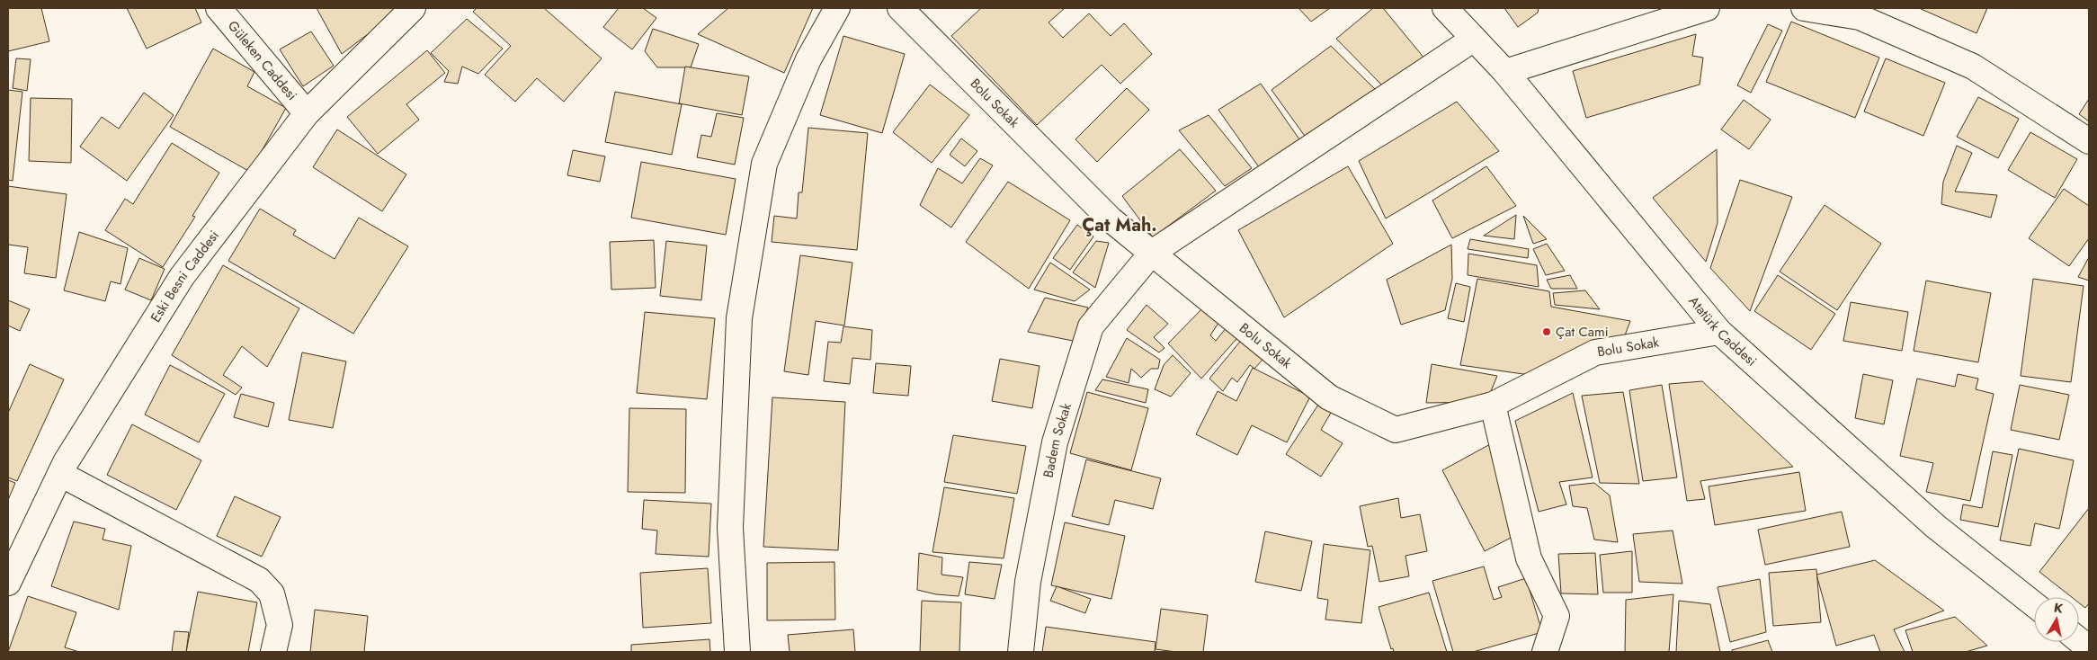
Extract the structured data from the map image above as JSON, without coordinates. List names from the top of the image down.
{
  "streets": {
    "street": [
      "Güleken Caddesi",
      "Bolu Sokak",
      "Eski Besni Caddesi",
      "Atatürk Caddesi",
      "Badem Sokak"
    ]
  },
  "crossings": [
    ["Güleken Caddesi", "Eski Besni Caddesi"],
    ["Bolu Sokak", "Atatürk Caddesi"],
    ["Bolu Sokak", "Badem Sokak"],
    ["Atatürk Caddesi", "Badem Sokak"]
  ],
  "districts": ["Çat Mah."],
  "places": ["Çat Cami"],
  "north": "top"
}
